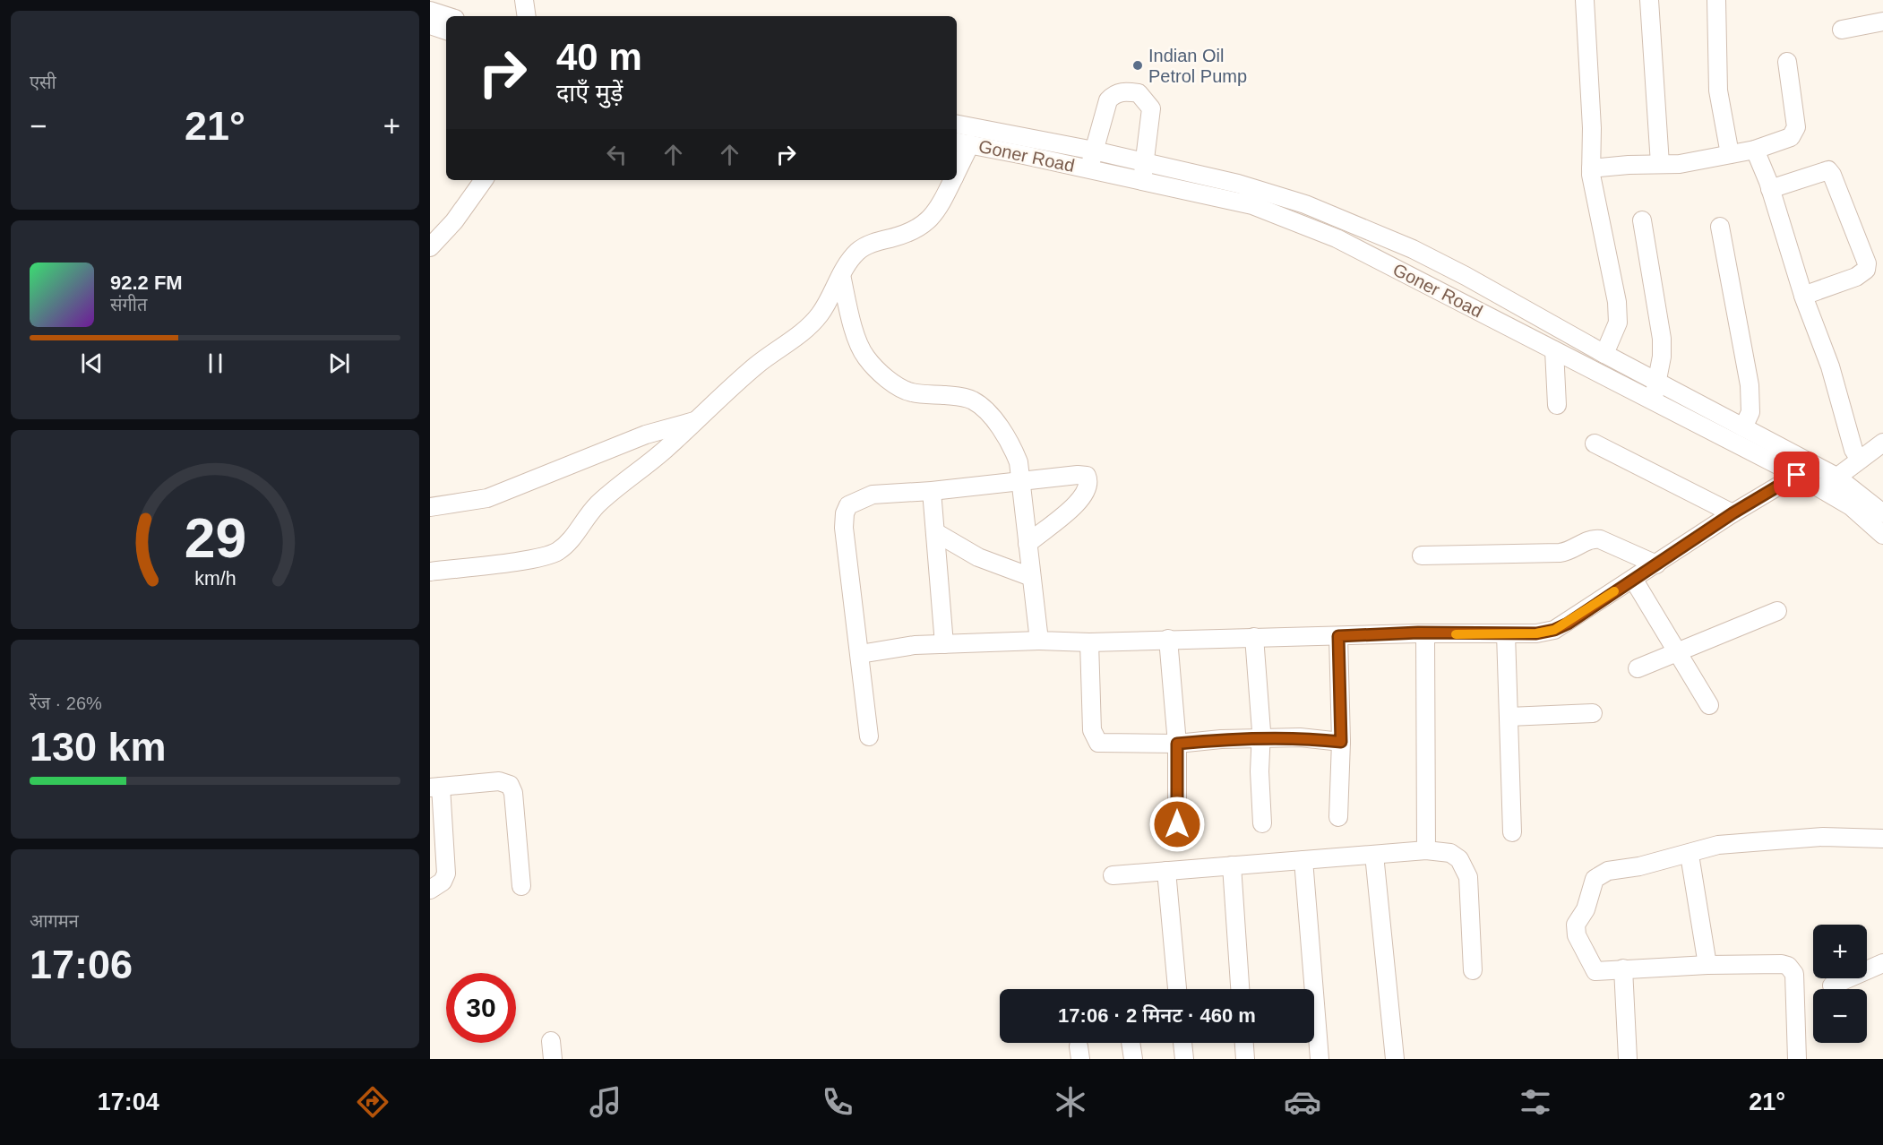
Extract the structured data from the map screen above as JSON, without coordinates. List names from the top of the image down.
{
  "streets": {
    "street": ["Goner Road"]
  },
  "places": ["Indian Oil Petrol Pump"],
  "page": {
    "tile": [
      "एसी",
      ["रेंज · 26%", "130 km"],
      ["आगमन", "17:06"]
    ],
    "turn": ["40 m", "दाएँ मुड़ें"],
    "heat": ["−", "21°", "+"],
    "song": ["92.2 FM", "संगीत"],
    "map_buttons": ["+", "−"],
    "limit": "30",
    "trip": "17:06 · 2 मिनट · 460 m",
    "tabs": ["17:04", "21°"],
    "gauge": ["29", "km/h"]
  }
}
